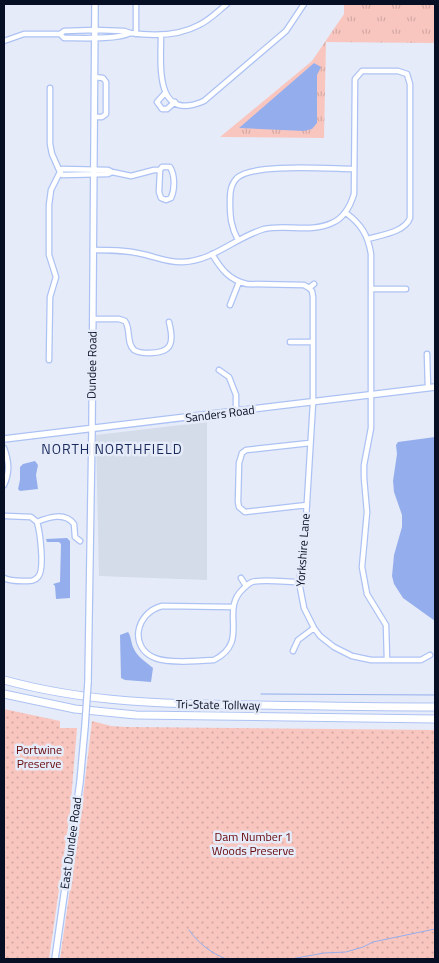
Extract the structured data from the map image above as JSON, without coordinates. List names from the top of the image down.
{
  "streets": {
    "highway": ["Tri-State Tollway"],
    "main road": ["Dundee Road", "Sanders Road", "East Dundee Road"],
    "street": ["Yorkshire Lane"]
  },
  "crossings": [
    ["Dundee Road", "Sanders Road"],
    ["Dundee Road", "East Dundee Road"],
    ["Sanders Road", "Yorkshire Lane"]
  ],
  "districts": ["NORTH NORTHFIELD"],
  "parks": ["Portwine Preserve", "Dam Number 1 Woods Preserve"]
}
